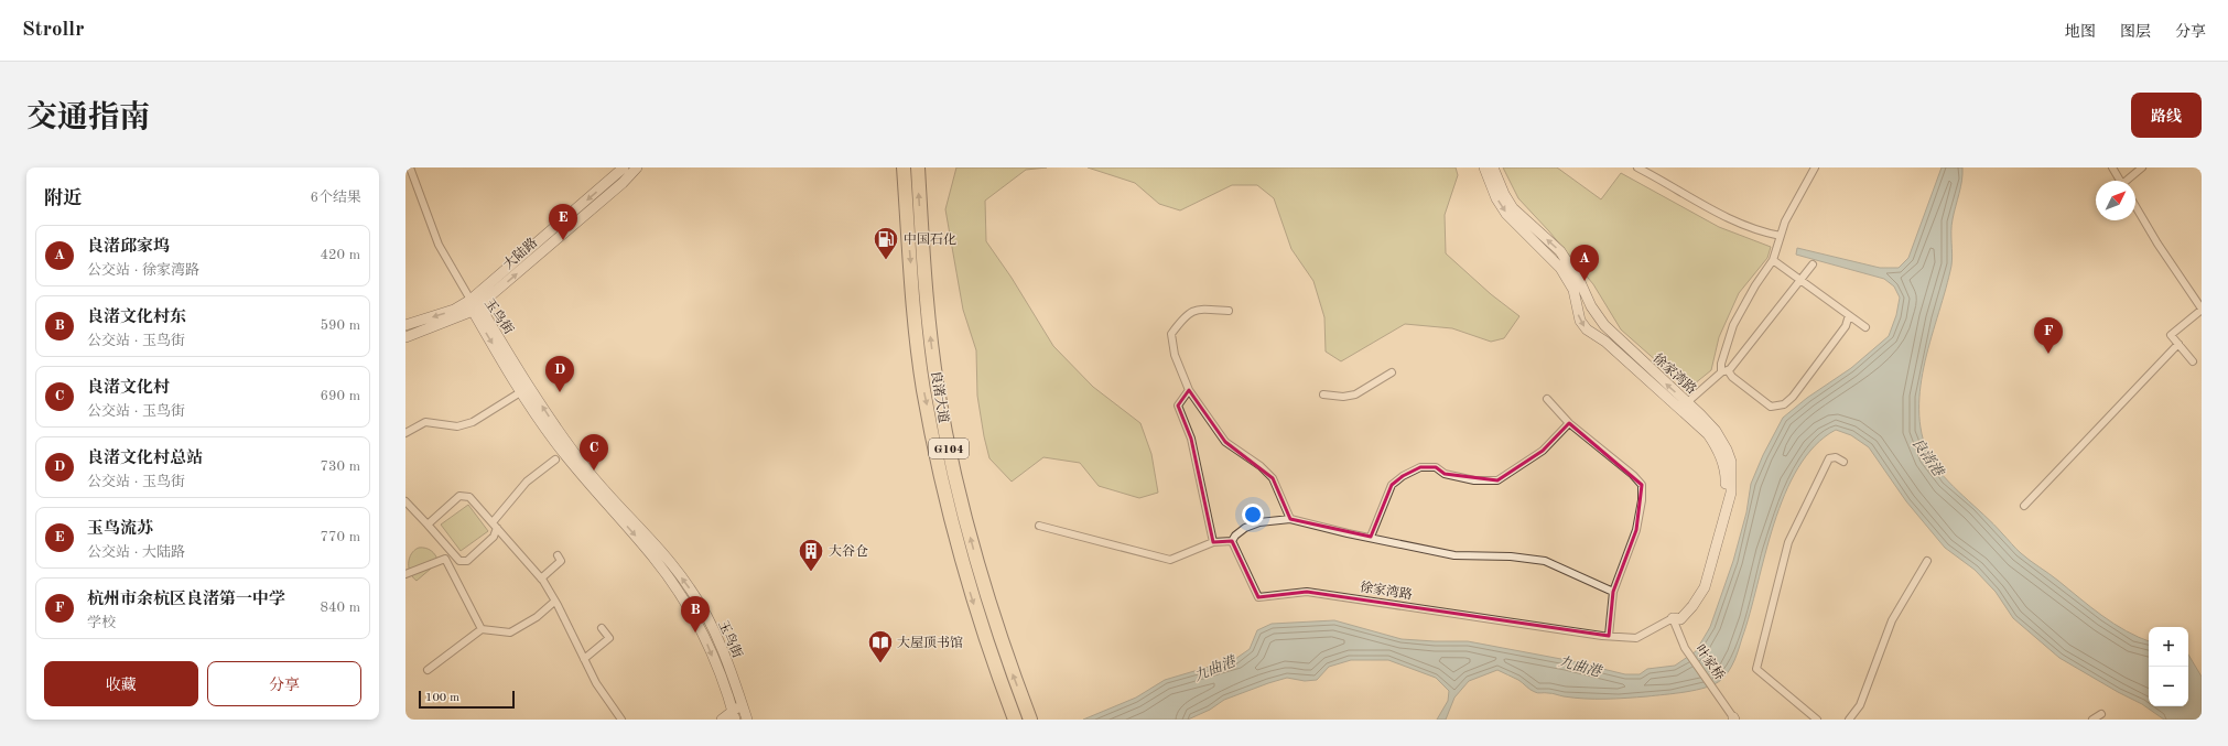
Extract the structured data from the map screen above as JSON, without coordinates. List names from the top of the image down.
{
  "streets": {
    "highway": ["良渚大道", "G104"],
    "main road": ["大陆路", "玉鸟街", "徐家湾路"],
    "street": ["叶家桥"]
  },
  "crossings": [
    ["大陆路", "玉鸟街"],
    ["徐家湾路", "叶家桥"]
  ],
  "water": ["良渚港", "九曲港"],
  "places": {
    "fuel station": ["中国石化"],
    "building": ["大谷仓"],
    "library": ["大屋顶书馆"]
  },
  "scale_bar": "100 m",
  "north": "top right",
  "page": {
    "header": "Strollr",
    "nav": ["地图", "图层", "分享"],
    "title": "交通指南",
    "buttons": [
      "路线",
      ["收藏", "分享"]
    ],
    "heading": ["附近", "6个结果"],
    "pins": [
      "E",
      "A",
      "F",
      "D",
      "C",
      "B"
    ],
    "list": [
      {
        "mark": "A",
        "name": "良渚邱家坞",
        "note": "公交站 · 徐家湾路",
        "value": "420 m"
      },
      {
        "mark": "B",
        "name": "良渚文化村东",
        "note": "公交站 · 玉鸟街",
        "value": "590 m"
      },
      {
        "mark": "C",
        "name": "良渚文化村",
        "note": "公交站 · 玉鸟街",
        "value": "690 m"
      },
      {
        "mark": "D",
        "name": "良渚文化村总站",
        "note": "公交站 · 玉鸟街",
        "value": "730 m"
      },
      {
        "mark": "E",
        "name": "玉鸟流苏",
        "note": "公交站 · 大陆路",
        "value": "770 m"
      },
      {
        "mark": "F",
        "name": "杭州市余杭区良渚第一中学",
        "note": "学校",
        "value": "840 m"
      }
    ],
    "map_buttons": ["+", "−"],
    "scale": "100 m"
  }
}
